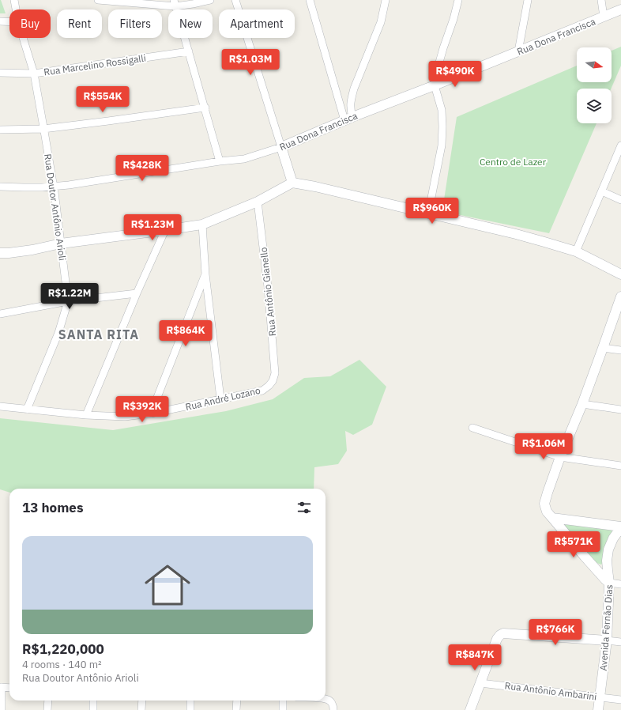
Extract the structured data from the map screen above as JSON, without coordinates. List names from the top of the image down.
{
  "streets": {
    "street": [
      "Rua Dona Francisca",
      "Rua Marcelino Rossigalli",
      "Rua Doutor Antônio Arioli",
      "Rua Antônio Gianello",
      "Rua André Lozano",
      "Avenida Fernão Dias",
      "Rua Antônio Ambarini"
    ]
  },
  "crossings": [
    ["Rua Dona Francisca", "Rua Doutor Antônio Arioli"],
    ["Rua Marcelino Rossigalli", "Rua Doutor Antônio Arioli"],
    ["Rua Doutor Antônio Arioli", "Rua André Lozano"],
    ["Rua Antônio Gianello", "Rua André Lozano"],
    ["Avenida Fernão Dias", "Rua Antônio Ambarini"]
  ],
  "districts": ["SANTA RITA"],
  "parks": ["Centro de Lazer"],
  "north": "right",
  "page": {
    "chip": [
      "Buy",
      "Rent",
      "Filters",
      "New",
      "Apartment"
    ],
    "price": [
      "R$1.03M",
      "R$490K",
      "R$554K",
      "R$428K",
      "R$960K",
      "R$1.23M",
      "R$1.22M",
      "R$864K",
      "R$392K",
      "R$1.06M",
      "R$571K",
      "R$766K",
      "R$847K"
    ],
    "heading": "13 homes",
    "list": [
      {
        "name": "R$1,220,000",
        "note": "4 rooms · 140 m² · Rua Doutor Antônio Arioli"
      }
    ]
  }
}
